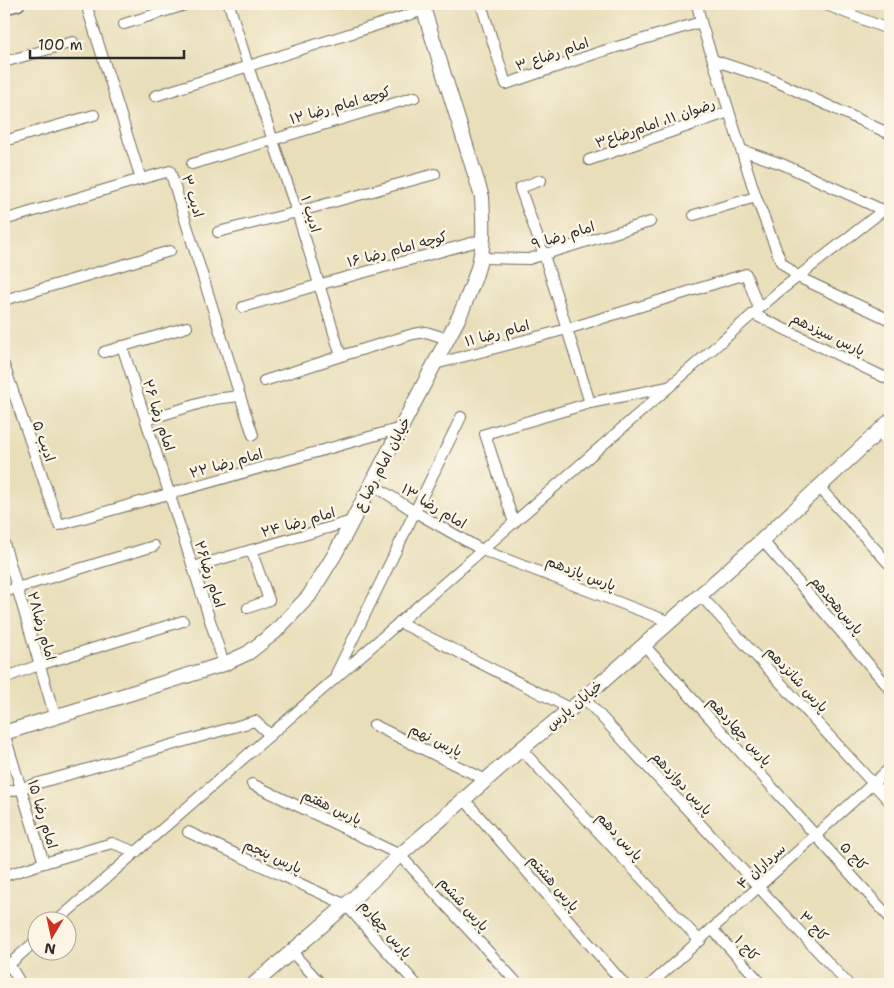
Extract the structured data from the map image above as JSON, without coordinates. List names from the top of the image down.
{
  "streets": {
    "main road": ["خیابان امام رضا ع", "خیابان پارس"],
    "street": [
      "امام رضا‌ع ۳",
      "کوچه امام رضا ۱۲",
      "رضوان ۱۱، امام‌رضا‌ع‌۳",
      "ادیب ۳",
      "ادیب ۱",
      "امام رضا ۹",
      "کوچه امام رضا ۱۶",
      "امام رضا ۱۱",
      "پارس‌ سیزدهم",
      "امام رضا ۲۶",
      "ادیب ۵",
      "امام رضا ۲۲",
      "امام رضا ۱۳",
      "امام رضا ۲۴",
      "پارس‌‌ یازدهم",
      "امام رضا۲۶",
      "پارس‌‌هجدهم",
      "امام رضا۲۸",
      "پارس‌‌ شانزدهم",
      "پارس‌‌ چهاردهم",
      "پارس‌‌ نهم",
      "پارس‌‌ دوازدهم",
      "پارس‌‌ هفتم",
      "۱۵ امام رضا",
      "پارس‌‌ دهم",
      "پارس‌‌ پنجم",
      "کاج ۵",
      "سرداران ۴",
      "پارس‌‌ هشتم",
      "پارس‌‌ ششم",
      "کاج ۳",
      "پارس‌‌ چهارم",
      "کاج ۱"
    ]
  },
  "crossings": [
    ["کوچه امام رضا ۱۲", "ادیب ۱"],
    ["ادیب ۱", "کوچه امام رضا ۱۶"],
    ["امام رضا ۹", "خیابان امام رضا ع"],
    ["کوچه امام رضا ۱۶", "خیابان امام رضا ع"],
    ["امام رضا ۱۱", "پارس‌ سیزدهم"],
    ["امام رضا ۱۱", "خیابان امام رضا ع"],
    ["امام رضا ۲۶", "امام رضا ۲۲"],
    ["امام رضا ۲۶", "امام رضا۲۶"],
    ["ادیب ۵", "امام رضا ۲۲"],
    ["امام رضا ۲۲", "خیابان امام رضا ع"],
    ["امام رضا ۲۲", "امام رضا۲۶"],
    ["خیابان امام رضا ع", "امام رضا ۱۳"],
    ["خیابان امام رضا ع", "امام رضا ۲۴"],
    ["خیابان امام رضا ع", "امام رضا۲۶"],
    ["خیابان امام رضا ع", "امام رضا۲۸"],
    ["خیابان امام رضا ع", "۱۵ امام رضا"],
    ["امام رضا ۱۳", "پارس‌‌ یازدهم"],
    ["امام رضا ۲۴", "امام رضا۲۶"],
    ["پارس‌‌ یازدهم", "خیابان پارس"],
    ["پارس‌‌هجدهم", "خیابان پارس"],
    ["پارس‌‌ شانزدهم", "خیابان پارس"],
    ["پارس‌‌ شانزدهم", "سرداران ۴"],
    ["خیابان پارس", "پارس‌‌ چهاردهم"],
    ["خیابان پارس", "پارس‌‌ نهم"],
    ["خیابان پارس", "پارس‌‌ دوازدهم"],
    ["خیابان پارس", "پارس‌‌ هفتم"],
    ["خیابان پارس", "پارس‌‌ دهم"],
    ["خیابان پارس", "پارس‌‌ پنجم"],
    ["خیابان پارس", "پارس‌‌ هشتم"],
    ["خیابان پارس", "پارس‌‌ ششم"],
    ["خیابان پارس", "پارس‌‌ چهارم"],
    ["پارس‌‌ چهاردهم", "کاج ۵"],
    ["پارس‌‌ چهاردهم", "سرداران ۴"],
    ["پارس‌‌ دوازدهم", "سرداران ۴"],
    ["پارس‌‌ دوازدهم", "کاج ۳"],
    ["پارس‌‌ هفتم", "پارس‌‌ ششم"],
    ["پارس‌‌ دهم", "سرداران ۴"],
    ["پارس‌‌ پنجم", "پارس‌‌ چهارم"],
    ["کاج ۵", "سرداران ۴"],
    ["سرداران ۴", "کاج ۳"],
    ["سرداران ۴", "کاج ۱"]
  ],
  "scale_bar": "100 m",
  "north": "bottom"
}
